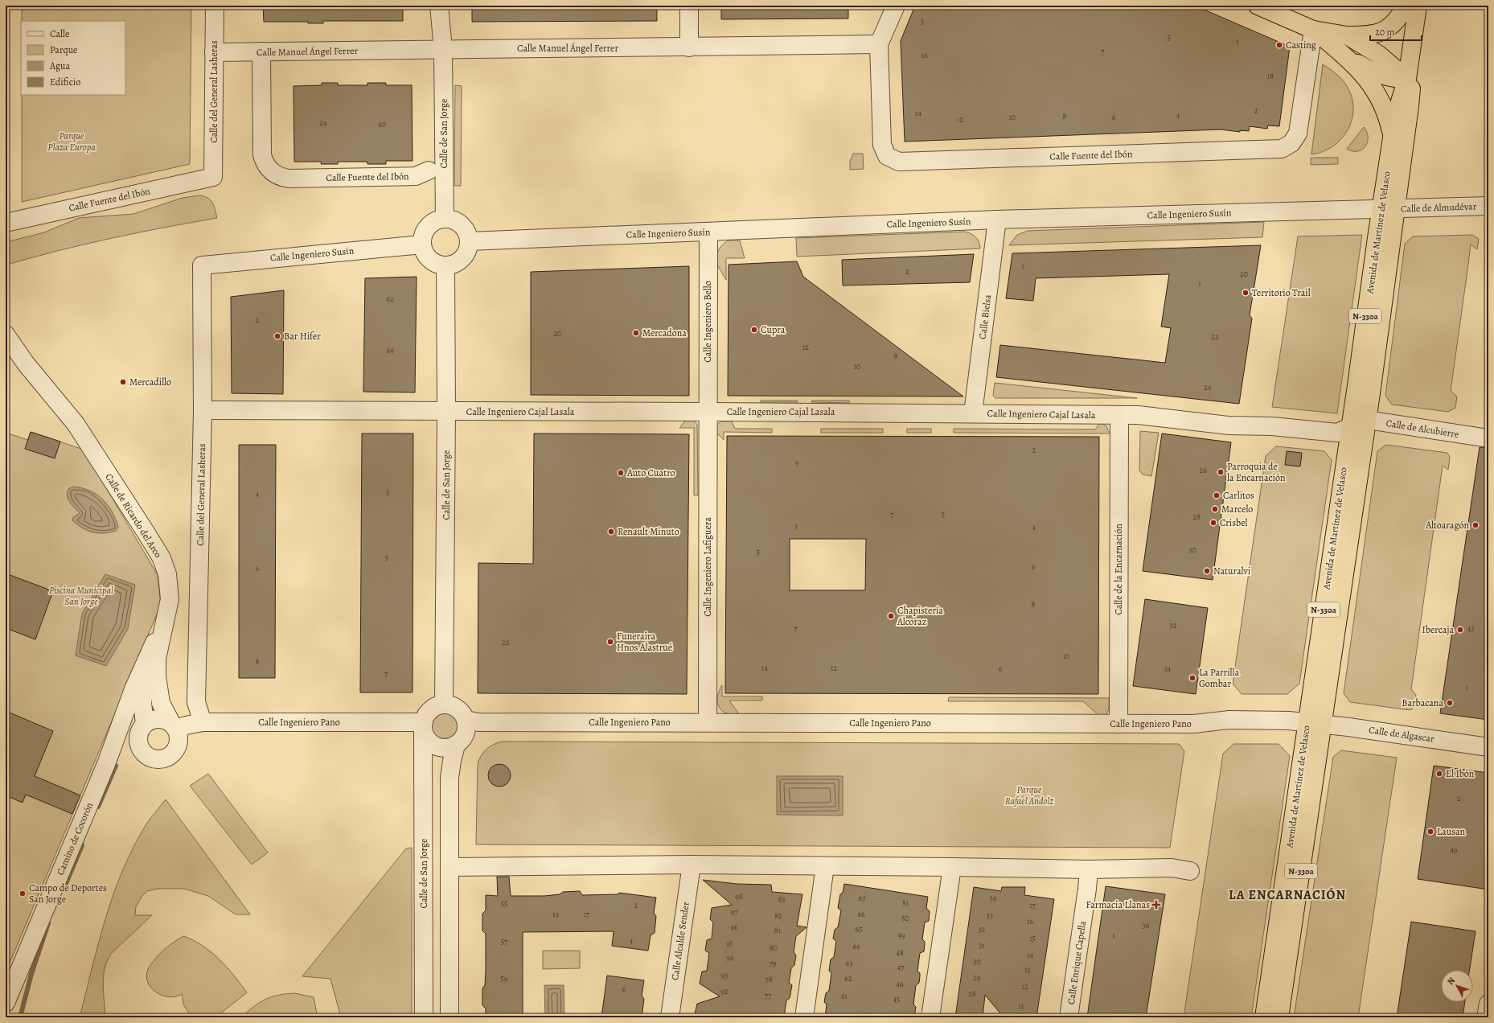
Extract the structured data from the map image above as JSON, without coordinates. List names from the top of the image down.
{
  "streets": {
    "highway": ["Avenida de Martínez de Velasco", "N-330a"],
    "street": [
      "Calle Manuel Ángel Ferrer",
      "Calle del General Lasheras",
      "Calle de San Jorge",
      "Calle Fuente del Ibón",
      "Calle de Almudévar",
      "Calle Ingeniero Susín",
      "Calle Bielsa",
      "Calle Ingeniero Bello",
      "Calle Ingeniero Cajal Lasala",
      "Calle de Alcubierre",
      "Calle de Ricardo del Arco",
      "Calle Ingeniero Lafiguera",
      "Calle de la Encarnación",
      "Calle Ingeniero Pano",
      "Calle de Algascar",
      "Camino de Cocorón",
      "Calle Alcalde Sender",
      "Calle Enrique Capella"
    ]
  },
  "crossings": [
    ["Calle Manuel Ángel Ferrer", "Calle del General Lasheras"],
    ["Calle Manuel Ángel Ferrer", "Calle de San Jorge"],
    ["Calle Manuel Ángel Ferrer", "Calle Fuente del Ibón"],
    ["Calle del General Lasheras", "Calle Fuente del Ibón"],
    ["Calle del General Lasheras", "Calle Ingeniero Susín"],
    ["Calle del General Lasheras", "Calle Ingeniero Cajal Lasala"],
    ["Calle del General Lasheras", "Calle Ingeniero Pano"],
    ["Calle de San Jorge", "Calle Ingeniero Susín"],
    ["Calle de San Jorge", "Calle Ingeniero Cajal Lasala"],
    ["Calle de San Jorge", "Calle Ingeniero Pano"],
    ["Calle Fuente del Ibón", "N-330a"],
    ["Calle de Almudévar", "Calle Ingeniero Susín"],
    ["Calle de Almudévar", "Avenida de Martínez de Velasco"],
    ["Calle Ingeniero Susín", "Avenida de Martínez de Velasco"],
    ["Calle Ingeniero Susín", "Calle Bielsa"],
    ["Calle Ingeniero Susín", "Calle Ingeniero Bello"],
    ["Avenida de Martínez de Velasco", "N-330a"],
    ["Avenida de Martínez de Velasco", "Calle Ingeniero Cajal Lasala"],
    ["Avenida de Martínez de Velasco", "Calle de Alcubierre"],
    ["Avenida de Martínez de Velasco", "Calle Ingeniero Pano"],
    ["Avenida de Martínez de Velasco", "Calle de Algascar"],
    ["Calle Bielsa", "Calle Ingeniero Cajal Lasala"],
    ["Calle Ingeniero Bello", "Calle Ingeniero Cajal Lasala"],
    ["Calle Ingeniero Bello", "Calle Ingeniero Lafiguera"],
    ["Calle Ingeniero Cajal Lasala", "Calle de Alcubierre"],
    ["Calle Ingeniero Cajal Lasala", "Calle Ingeniero Lafiguera"],
    ["Calle Ingeniero Cajal Lasala", "Calle de la Encarnación"],
    ["Calle de Ricardo del Arco", "Calle Ingeniero Pano"],
    ["Calle de Ricardo del Arco", "Camino de Cocorón"],
    ["Calle Ingeniero Lafiguera", "Calle Ingeniero Pano"],
    ["Calle de la Encarnación", "Calle Ingeniero Pano"],
    ["Calle Ingeniero Pano", "Calle de Algascar"],
    ["Calle Ingeniero Pano", "Camino de Cocorón"]
  ],
  "districts": ["LA ENCARNACIÓN"],
  "parks": ["Parque Plaza Europa", "Piscina Municipal San Jorge", "Parque Rafael Andolz"],
  "places": {
    "other": [
      "Casting",
      "Territorio Trail",
      "Cupra",
      "Mercadona",
      "Bar Hifer",
      "Mercadillo",
      "Parroquia de la Encarnación",
      "Auto Cuatro",
      "Carlitos",
      "Marcelo",
      "Crisbel",
      "Altoaragón",
      "Renault Minuto",
      "Naturalvi",
      "Chapistería Alcoraz",
      "Ibercaja",
      "Funeraira Hnos Alastrué",
      "La Parrilla Gombar",
      "Barbacana",
      "El Ibón",
      "Lausan",
      "Campo de Deportes San Jorge"
    ],
    "health": ["Farmacia Llanas"]
  },
  "house_numbers": [
    "3",
    "5",
    "1",
    "7",
    "16",
    "18",
    "2",
    "14",
    "4",
    "8",
    "10",
    "6",
    "12",
    "29",
    "60",
    "1",
    "2",
    "20",
    "1",
    "62",
    "2",
    "20",
    "22",
    "12",
    "64",
    "8",
    "10",
    "24",
    "2",
    "9",
    "26",
    "3",
    "4",
    "7",
    "5",
    "28",
    "3",
    "4",
    "30",
    "5",
    "5",
    "6",
    "6",
    "8",
    "32",
    "7",
    "43",
    "22",
    "10",
    "8",
    "14",
    "12",
    "6",
    "34",
    "7",
    "1",
    "2",
    "49",
    "98",
    "67",
    "34",
    "83",
    "51",
    "55",
    "2",
    "17",
    "97",
    "19",
    "17",
    "66",
    "82",
    "33",
    "50",
    "16",
    "36",
    "96",
    "65",
    "32",
    "81",
    "49",
    "1",
    "15",
    "4",
    "57",
    "95",
    "31",
    "64",
    "80",
    "48",
    "14",
    "94",
    "30",
    "79",
    "63",
    "47",
    "13",
    "93",
    "29",
    "59",
    "62",
    "78",
    "46",
    "12",
    "6",
    "92",
    "28",
    "77",
    "61",
    "45",
    "11"
  ],
  "legend": [
    "Calle",
    "Parque",
    "Agua",
    "Edificio"
  ],
  "scale_bar": "20 m",
  "north": "top left"
}
